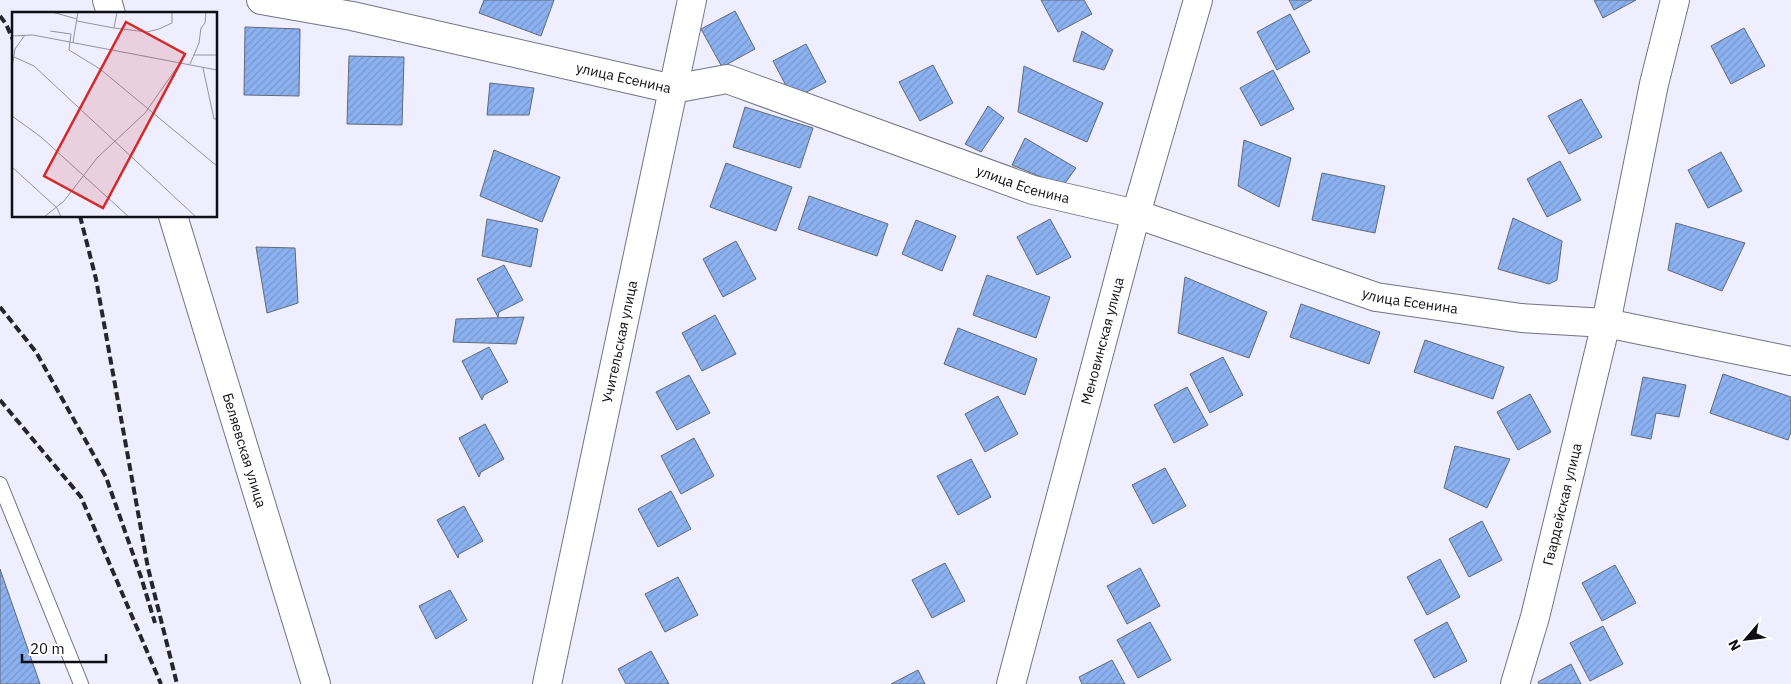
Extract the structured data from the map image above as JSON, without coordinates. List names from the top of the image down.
{
  "streets": {
    "street": [
      "улица Есенина",
      "Меновинская улица",
      "Учительская улица",
      "Беляевская улица",
      "Гвардейская улица"
    ]
  },
  "crossings": [
    ["улица Есенина", "Меновинская улица"],
    ["улица Есенина", "Учительская улица"],
    ["улица Есенина", "Гвардейская улица"]
  ],
  "scale_bar": "20 m",
  "north": "bottom left"
}
